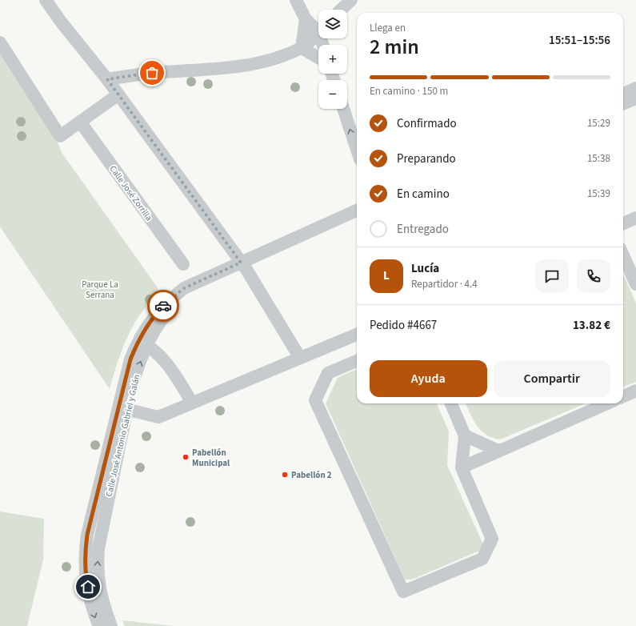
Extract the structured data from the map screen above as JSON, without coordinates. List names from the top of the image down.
{
  "streets": {
    "street": ["Calle José Zorrilla", "Calle José Antonio Gabriel y Galán"]
  },
  "parks": ["Parque La Serrana"],
  "places": ["Pabellón Municipal", "Pabellón 2"],
  "page": {
    "map_buttons": ["+", "−"],
    "heading": ["2 min", "Llega en", "15:51–15:56"],
    "panel": [
      "Lucía",
      "Repartidor · 4.4",
      "Pedido #4667",
      "13.82 €"
    ],
    "bar": "En camino · 150 m",
    "list": [
      ["Confirmado", "15:29"],
      ["Preparando", "15:38"],
      ["En camino", "15:39"],
      "Entregado"
    ],
    "round": "L",
    "buttons": ["Ayuda", "Compartir"]
  }
}
